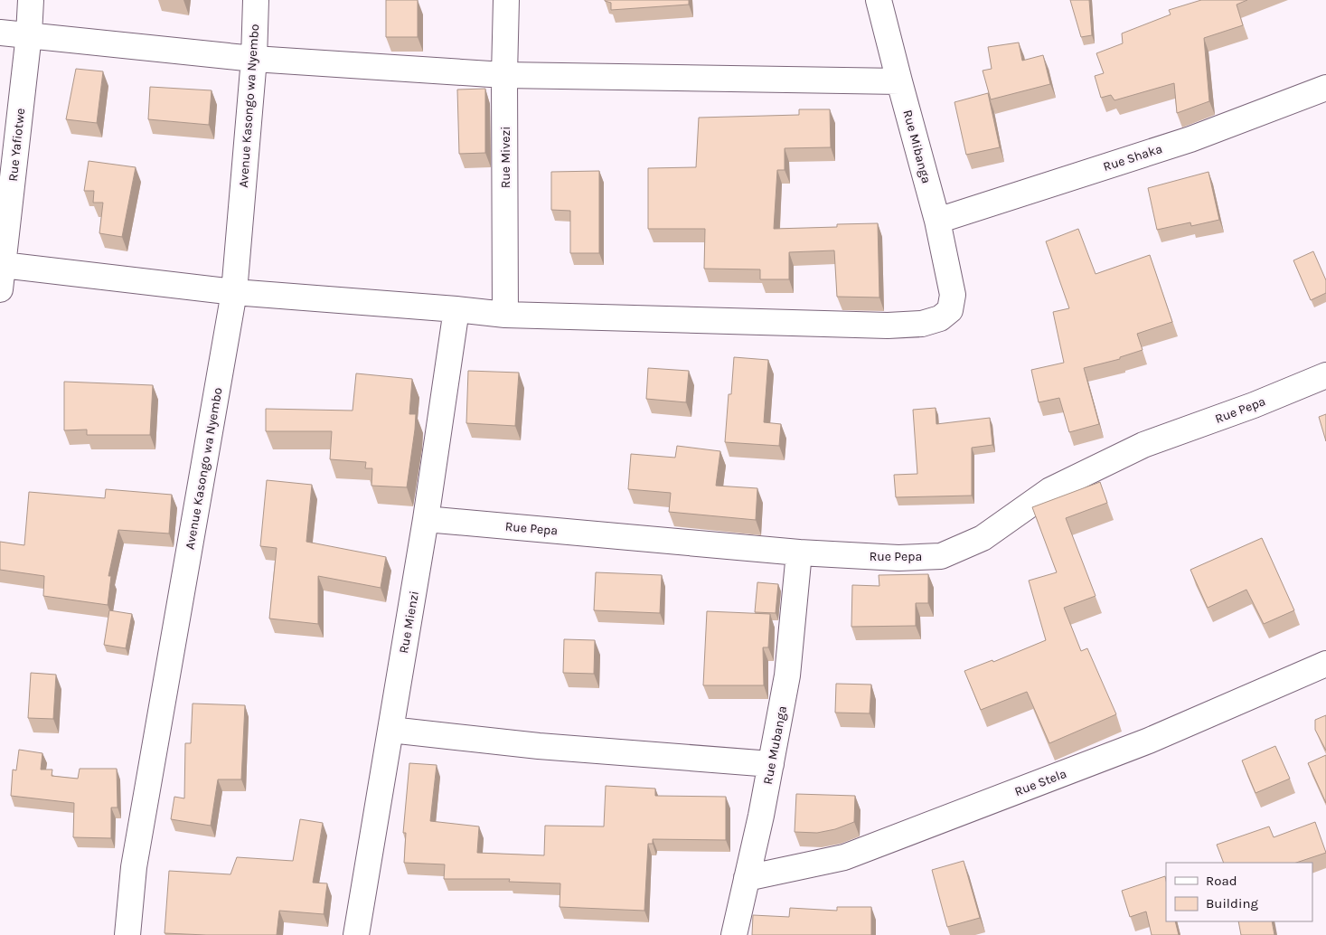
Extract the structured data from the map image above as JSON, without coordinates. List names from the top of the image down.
{
  "streets": {
    "street": [
      "Avenue Kasongo wa Nyembo",
      "Rue Yafiotwe",
      "Rue Mibanga",
      "Rue Mivezi",
      "Rue Shaka",
      "Rue Pepa",
      "Rue Mienzi",
      "Rue Mubanga",
      "Rue Stela"
    ]
  },
  "crossings": [
    ["Rue Mibanga", "Rue Mivezi"],
    ["Rue Mibanga", "Rue Shaka"],
    ["Rue Pepa", "Rue Mienzi"],
    ["Rue Pepa", "Rue Mubanga"],
    ["Rue Mubanga", "Rue Stela"]
  ],
  "legend": ["Road", "Building"]
}
